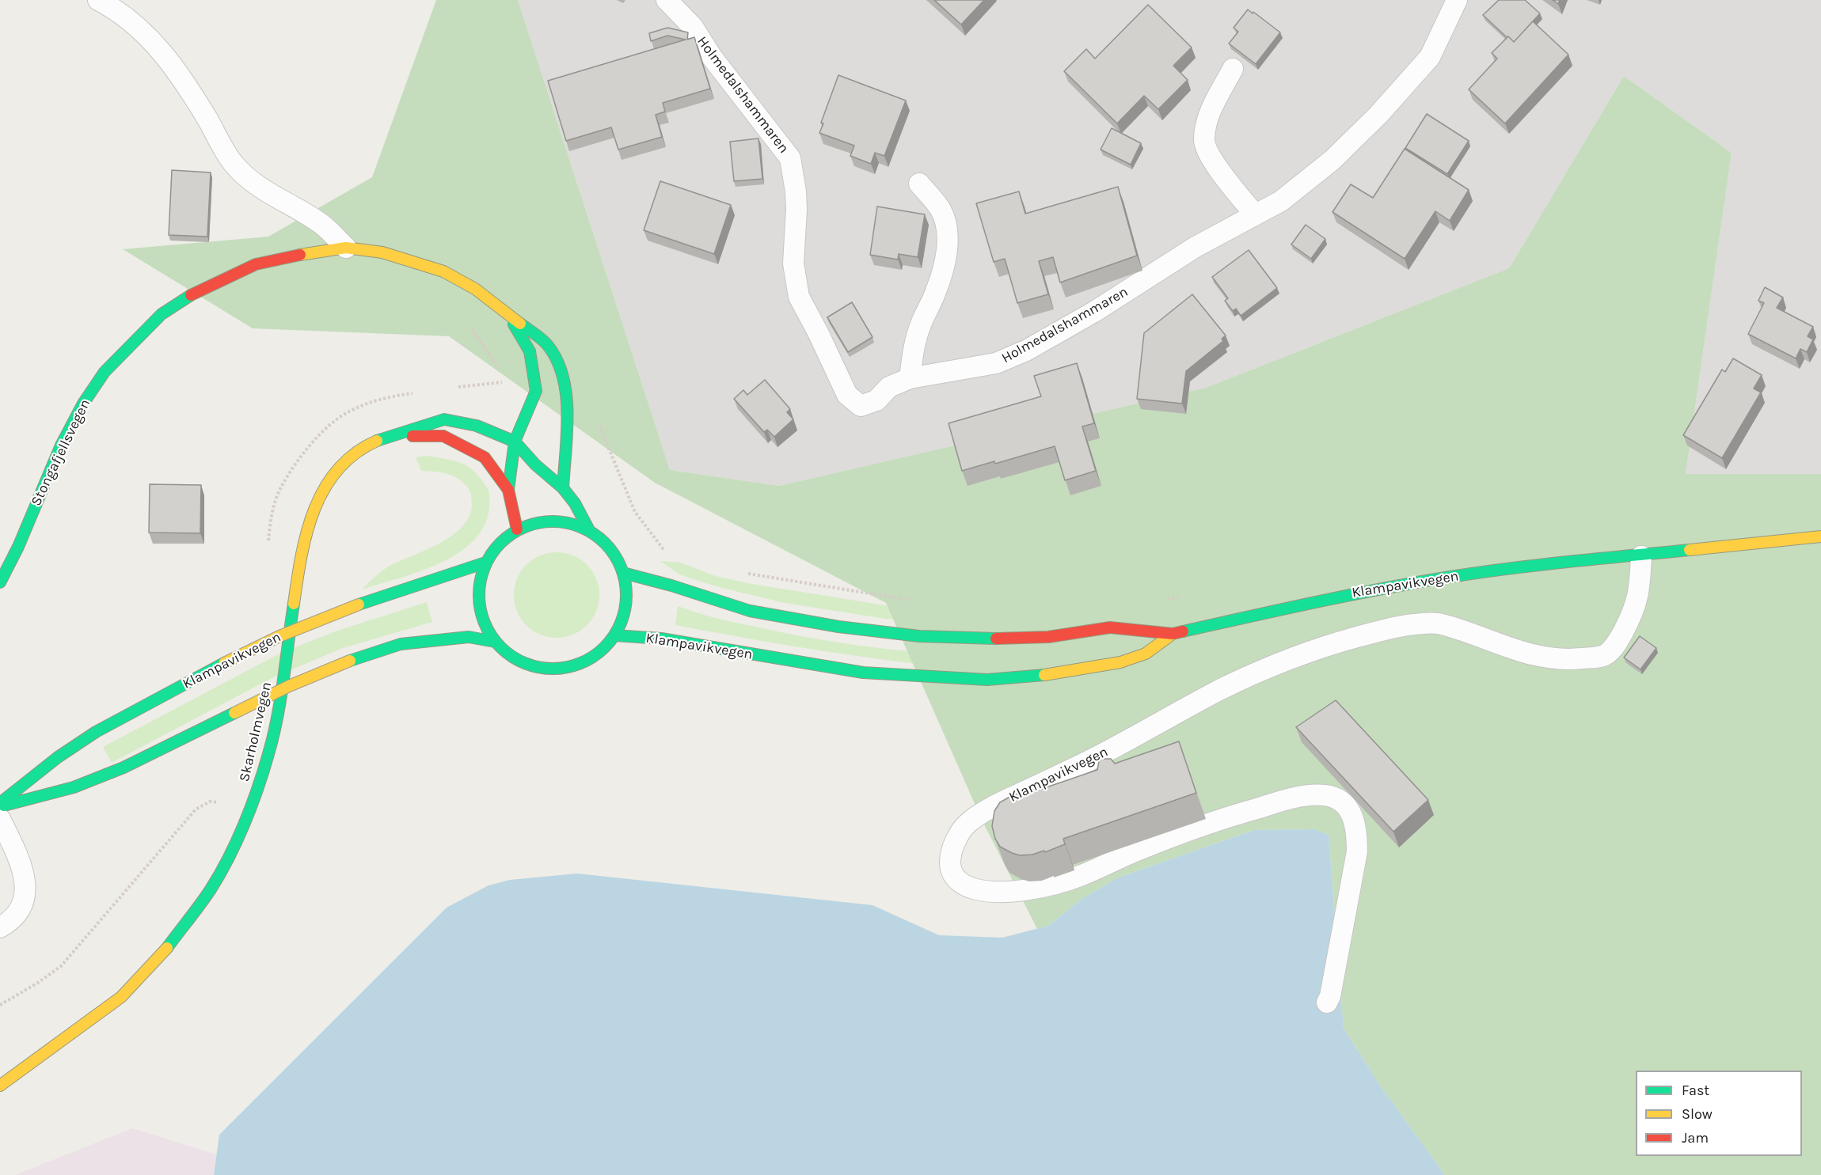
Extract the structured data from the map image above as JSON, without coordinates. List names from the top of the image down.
{
  "streets": {
    "main road": ["Stongafjellsvegen", "Klampavikvegen", "Skarholmvegen"],
    "lane": ["Holmedalshammaren"]
  },
  "crossings": [
    ["Stongafjellsvegen", "Skarholmvegen"],
    ["Klampavikvegen", "Skarholmvegen"]
  ],
  "legend": ["Fast", "Slow", "Jam"]
}
